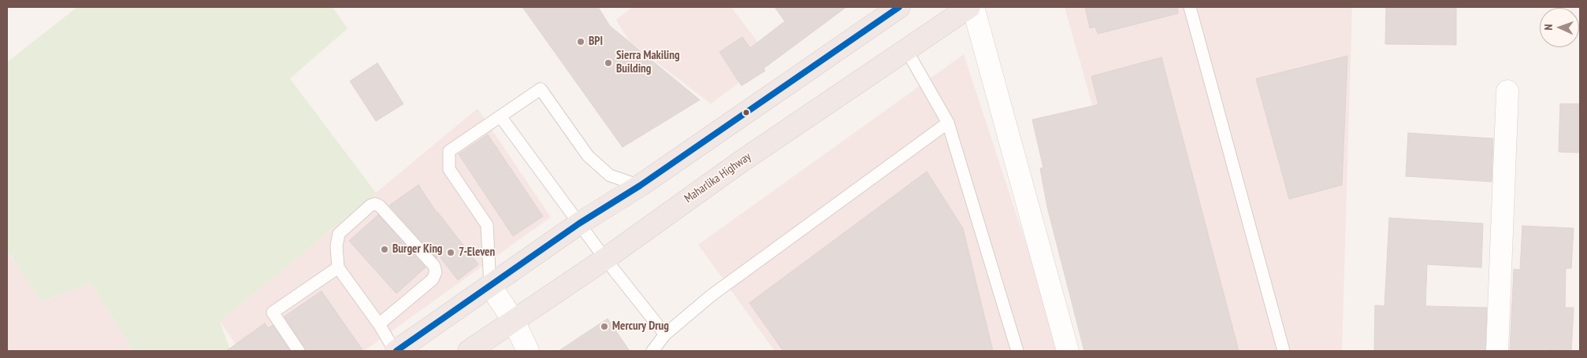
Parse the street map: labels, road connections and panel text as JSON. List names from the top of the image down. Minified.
{"streets":{"highway":["Maharlika Highway"]},"places":["BPI","Sierra Makiling Building","Burger King","7-Eleven","Mercury Drug"],"north":"left"}
